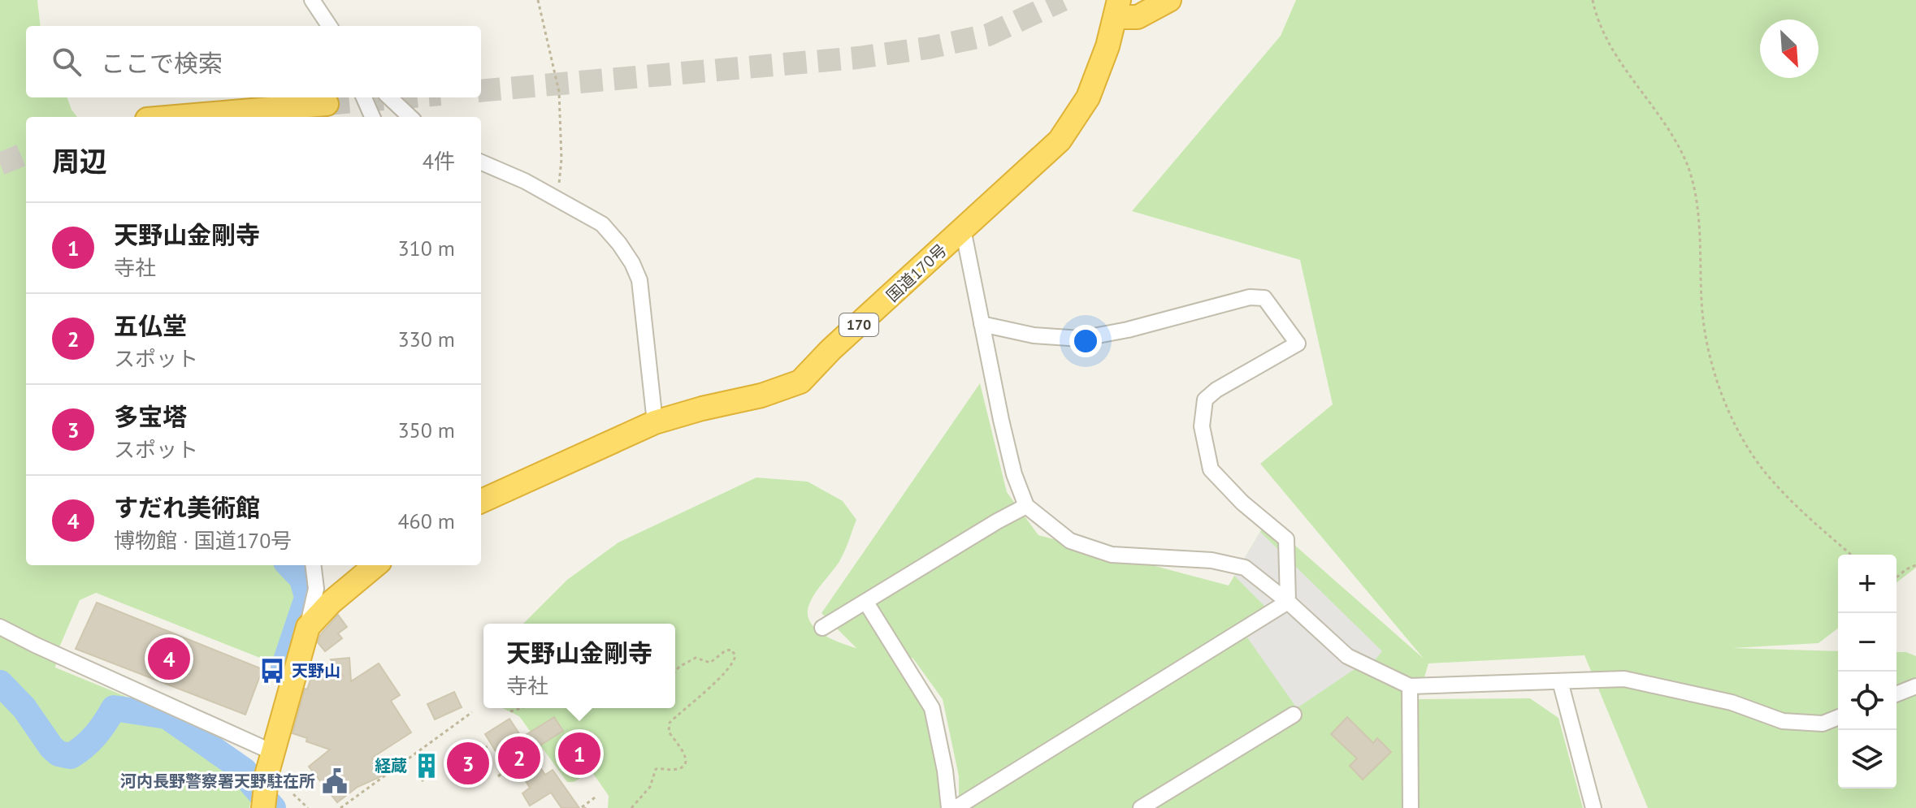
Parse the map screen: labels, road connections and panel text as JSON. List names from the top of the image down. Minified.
{"streets":{"highway":["国道170号","170"]},"places":{"bus stop":["天野山"],"building":["経蔵"],"public building":["河内長野警察署天野駐在所"]},"north":"bottom right","page":{"search":"ここで検索","heading":["周辺","4件"],"list":[{"mark":"1","name":"天野山金剛寺","note":"寺社","value":"310 m"},{"mark":"2","name":"五仏堂","note":"スポット","value":"330 m"},{"mark":"3","name":"多宝塔","note":"スポット","value":"350 m"},{"mark":"4","name":"すだれ美術館","note":"博物館 · 国道170号","value":"460 m"}],"map_buttons":["+","−"],"popup":["天野山金剛寺","寺社"],"pins":["4","1","2","3"]}}
